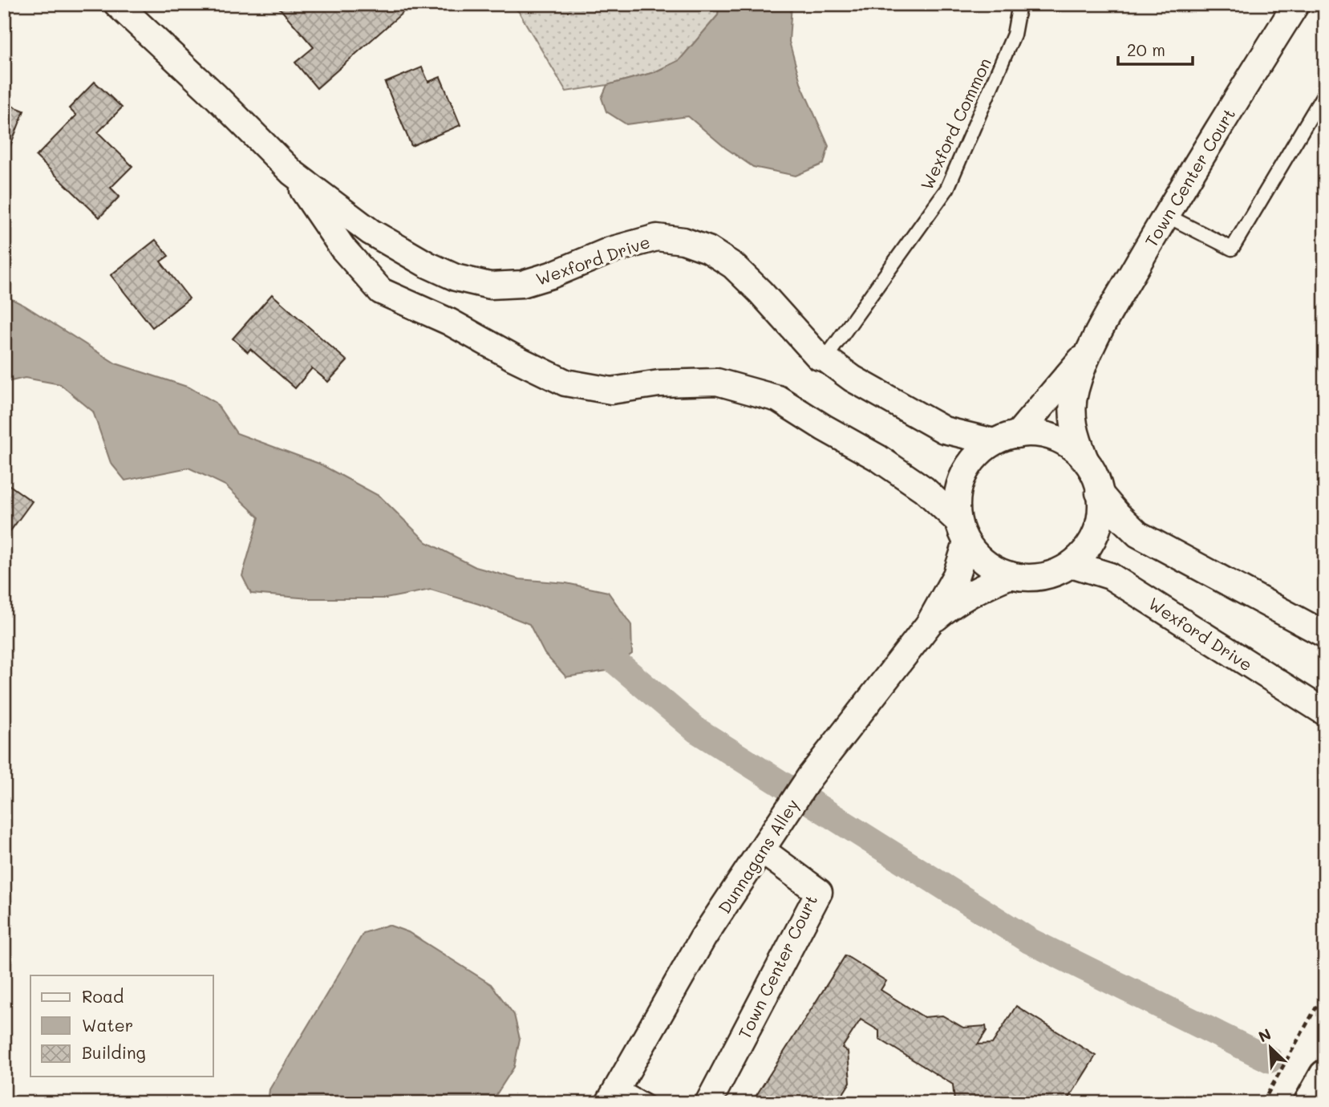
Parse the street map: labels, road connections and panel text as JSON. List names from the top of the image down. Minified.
{"streets":{"street":["Town Center Court","Wexford Drive","Dunnagans Alley"],"lane":["Wexford Common"]},"crossings":[["Wexford Common","Wexford Drive"],["Town Center Court","Dunnagans Alley"]],"legend":["Road","Water","Building"],"scale_bar":"20 m","north":"top left"}
